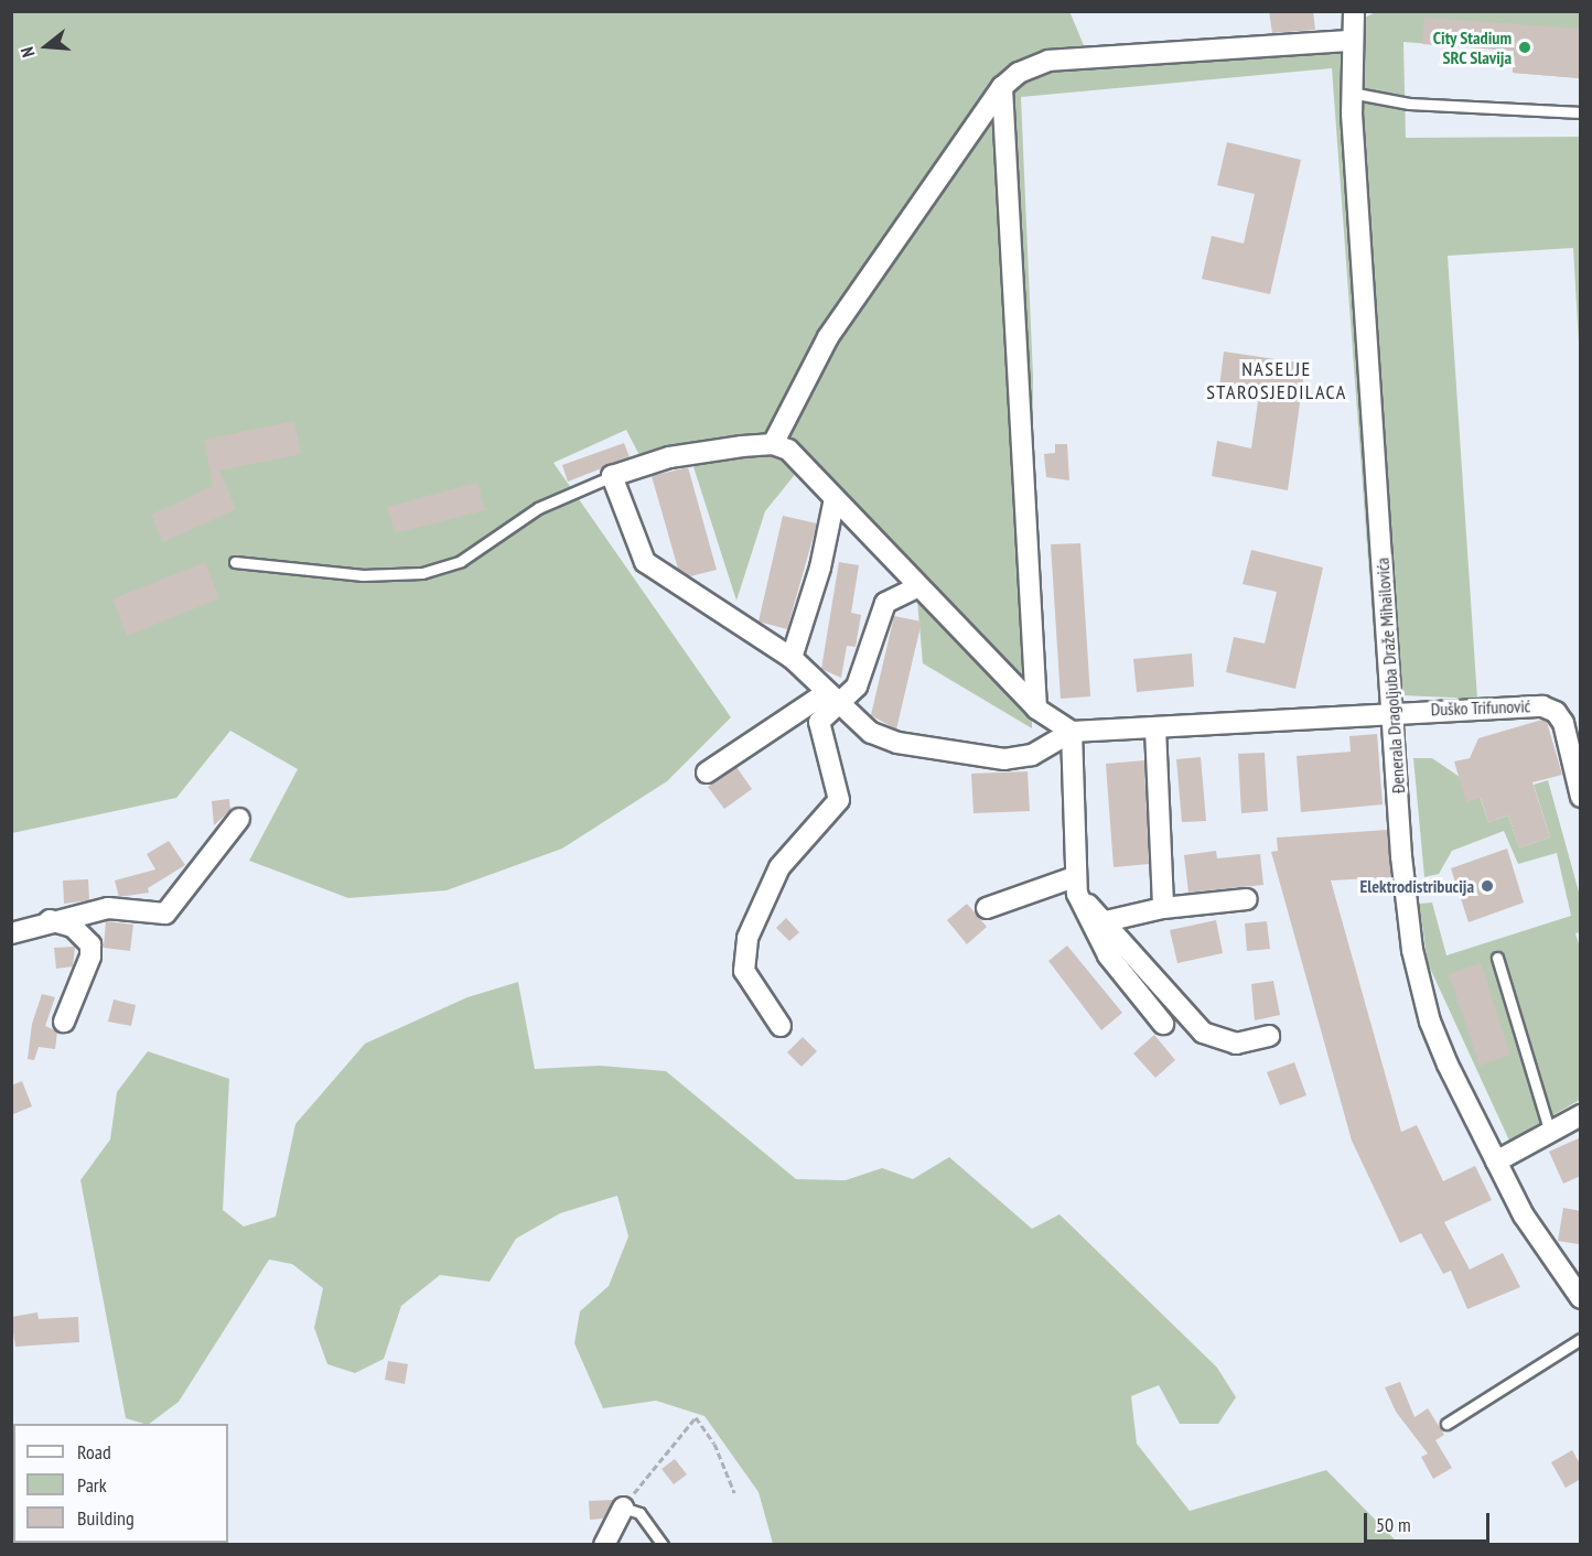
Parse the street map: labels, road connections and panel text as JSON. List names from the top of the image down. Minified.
{"streets":{"street":["Đenerala Dragoljuba Draže Mihailovića","Duško Trifunović"]},"crossings":[["Đenerala Dragoljuba Draže Mihailovića","Duško Trifunović"]],"districts":["NASELJE STAROSJEDILACA"],"places":["City Stadium SRC Slavija","Elektrodistribucija"],"legend":["Road","Park","Building"],"scale_bar":"50 m","north":"left"}
